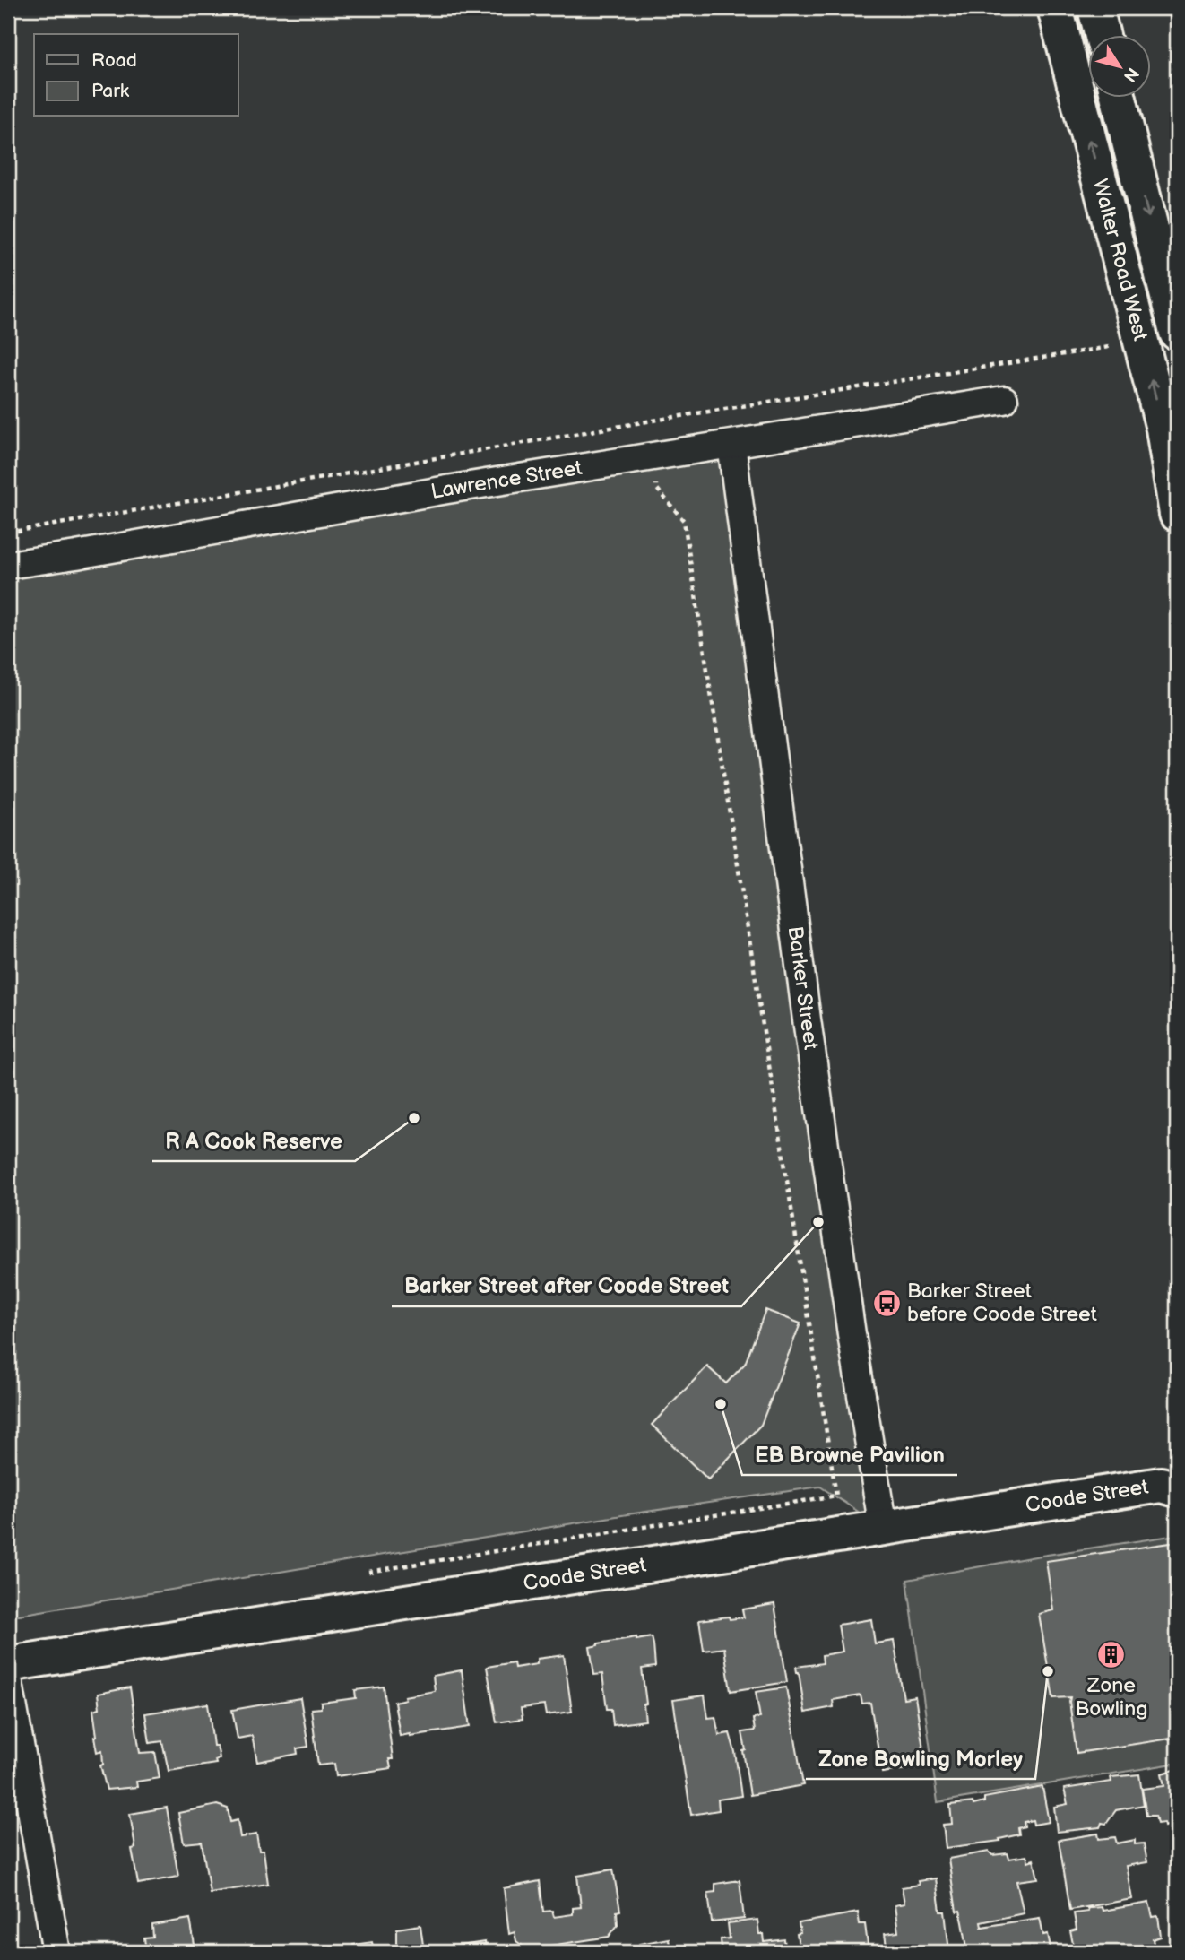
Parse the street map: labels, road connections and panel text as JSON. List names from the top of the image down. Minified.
{"streets":{"main road":["Walter Road West","Coode Street"],"street":["Lawrence Street","Barker Street"]},"crossings":[["Lawrence Street","Barker Street"],["Barker Street","Coode Street"]],"places":{"other":["R A Cook Reserve","Barker Street after Coode Street","EB Browne Pavilion","Zone Bowling Morley"],"bus stop":["Barker Street before Coode Street"],"building":["Zone Bowling"]},"legend":["Road","Park"],"north":"bottom right"}
